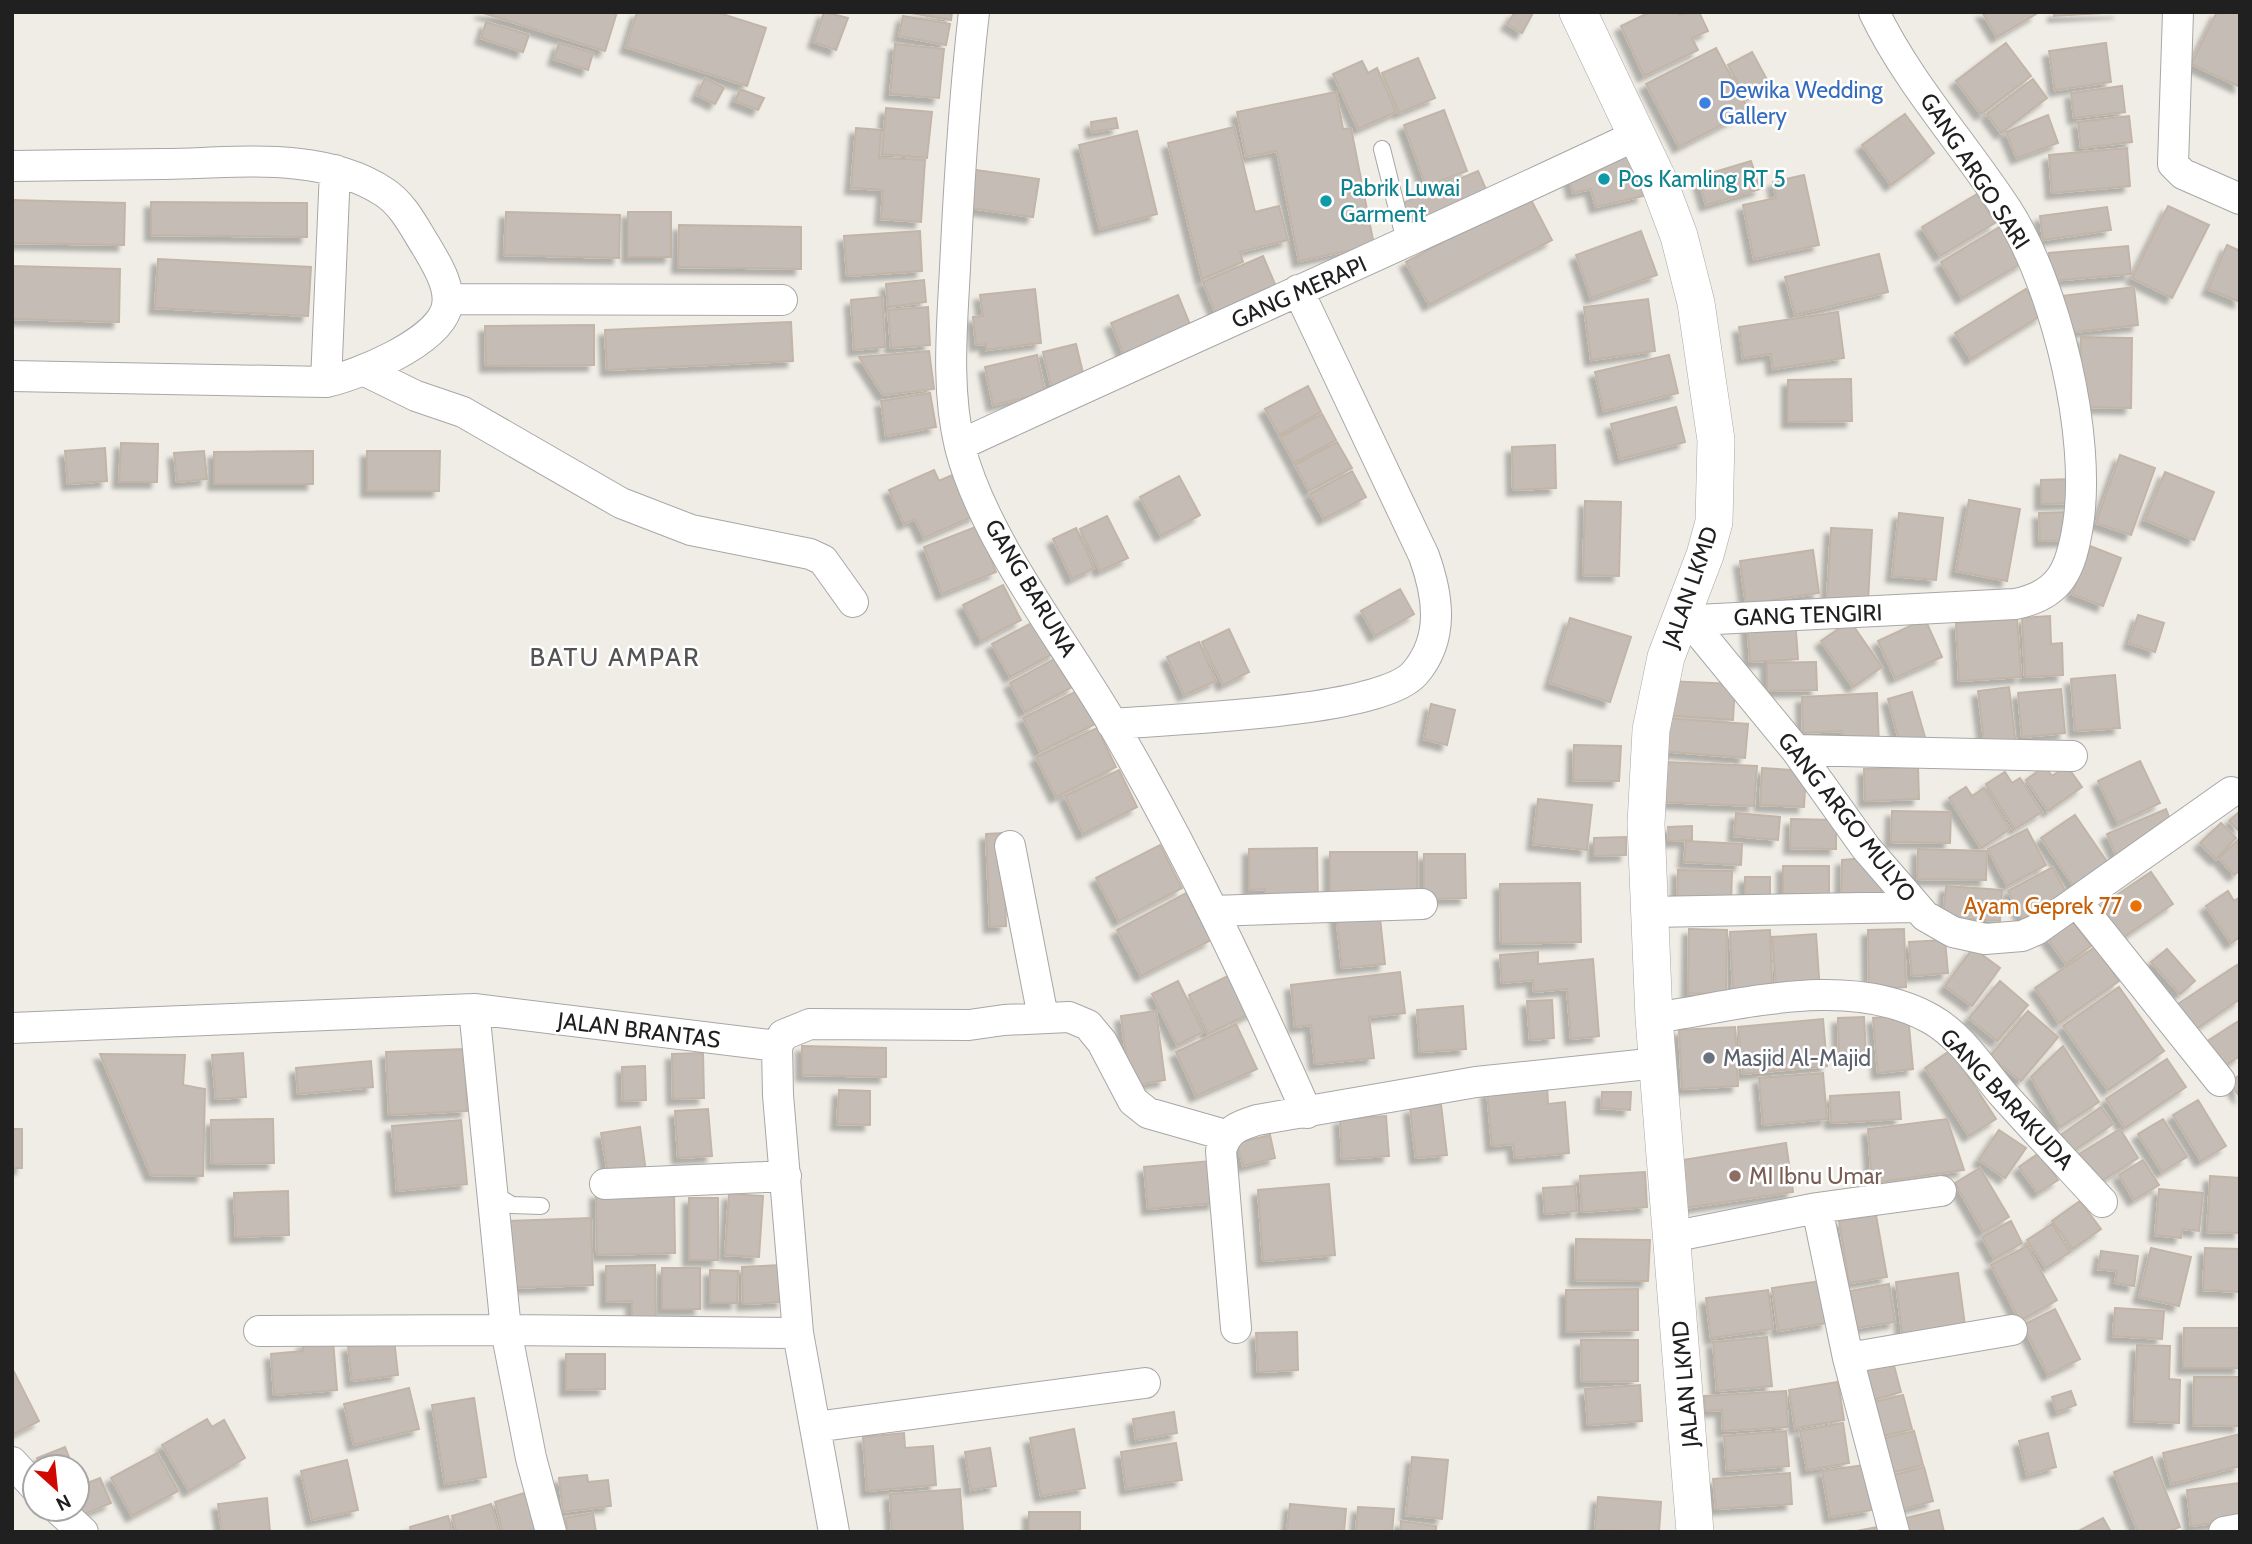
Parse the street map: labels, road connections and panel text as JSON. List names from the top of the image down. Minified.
{"streets":{"street":["GANG ARGO SARI","GANG MERAPI","JALAN LKMD","GANG BARUNA","GANG TENGIRI","GANG ARGO MULYO","JALAN BRANTAS","GANG BARAKUDA"]},"crossings":[["GANG ARGO SARI","GANG TENGIRI"],["GANG MERAPI","JALAN LKMD"],["GANG MERAPI","GANG BARUNA"],["JALAN LKMD","GANG TENGIRI"],["JALAN LKMD","GANG ARGO MULYO"],["JALAN LKMD","GANG BARAKUDA"],["GANG TENGIRI","GANG ARGO MULYO"]],"districts":["BATU AMPAR"],"places":["Dewika Wedding Gallery","Pos Kamling RT 5","Pabrik Luwai Garment","Ayam Geprek 77","Masjid Al-Majid","MI Ibnu Umar"],"north":"bottom right"}
